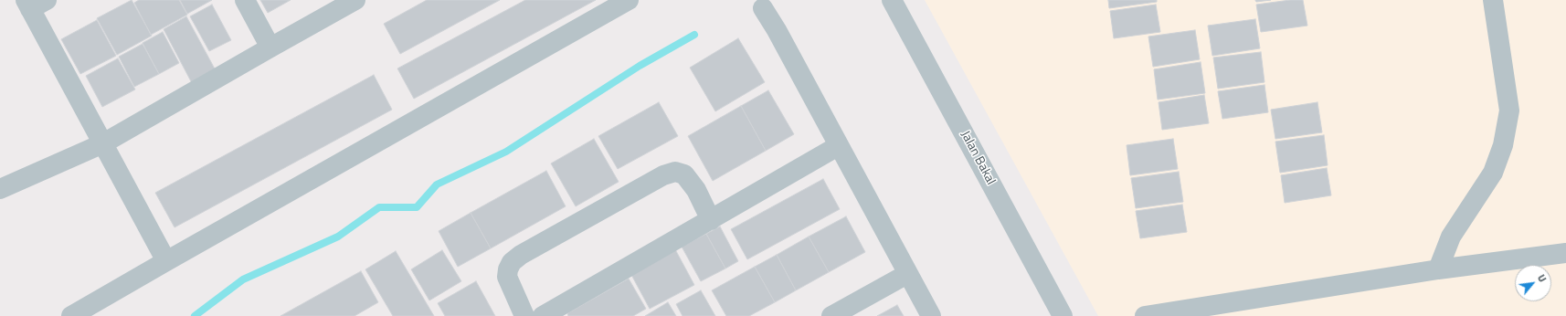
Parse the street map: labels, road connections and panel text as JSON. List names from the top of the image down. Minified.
{"streets":{"street":["Jalan Bakal"]},"north":"top right"}
